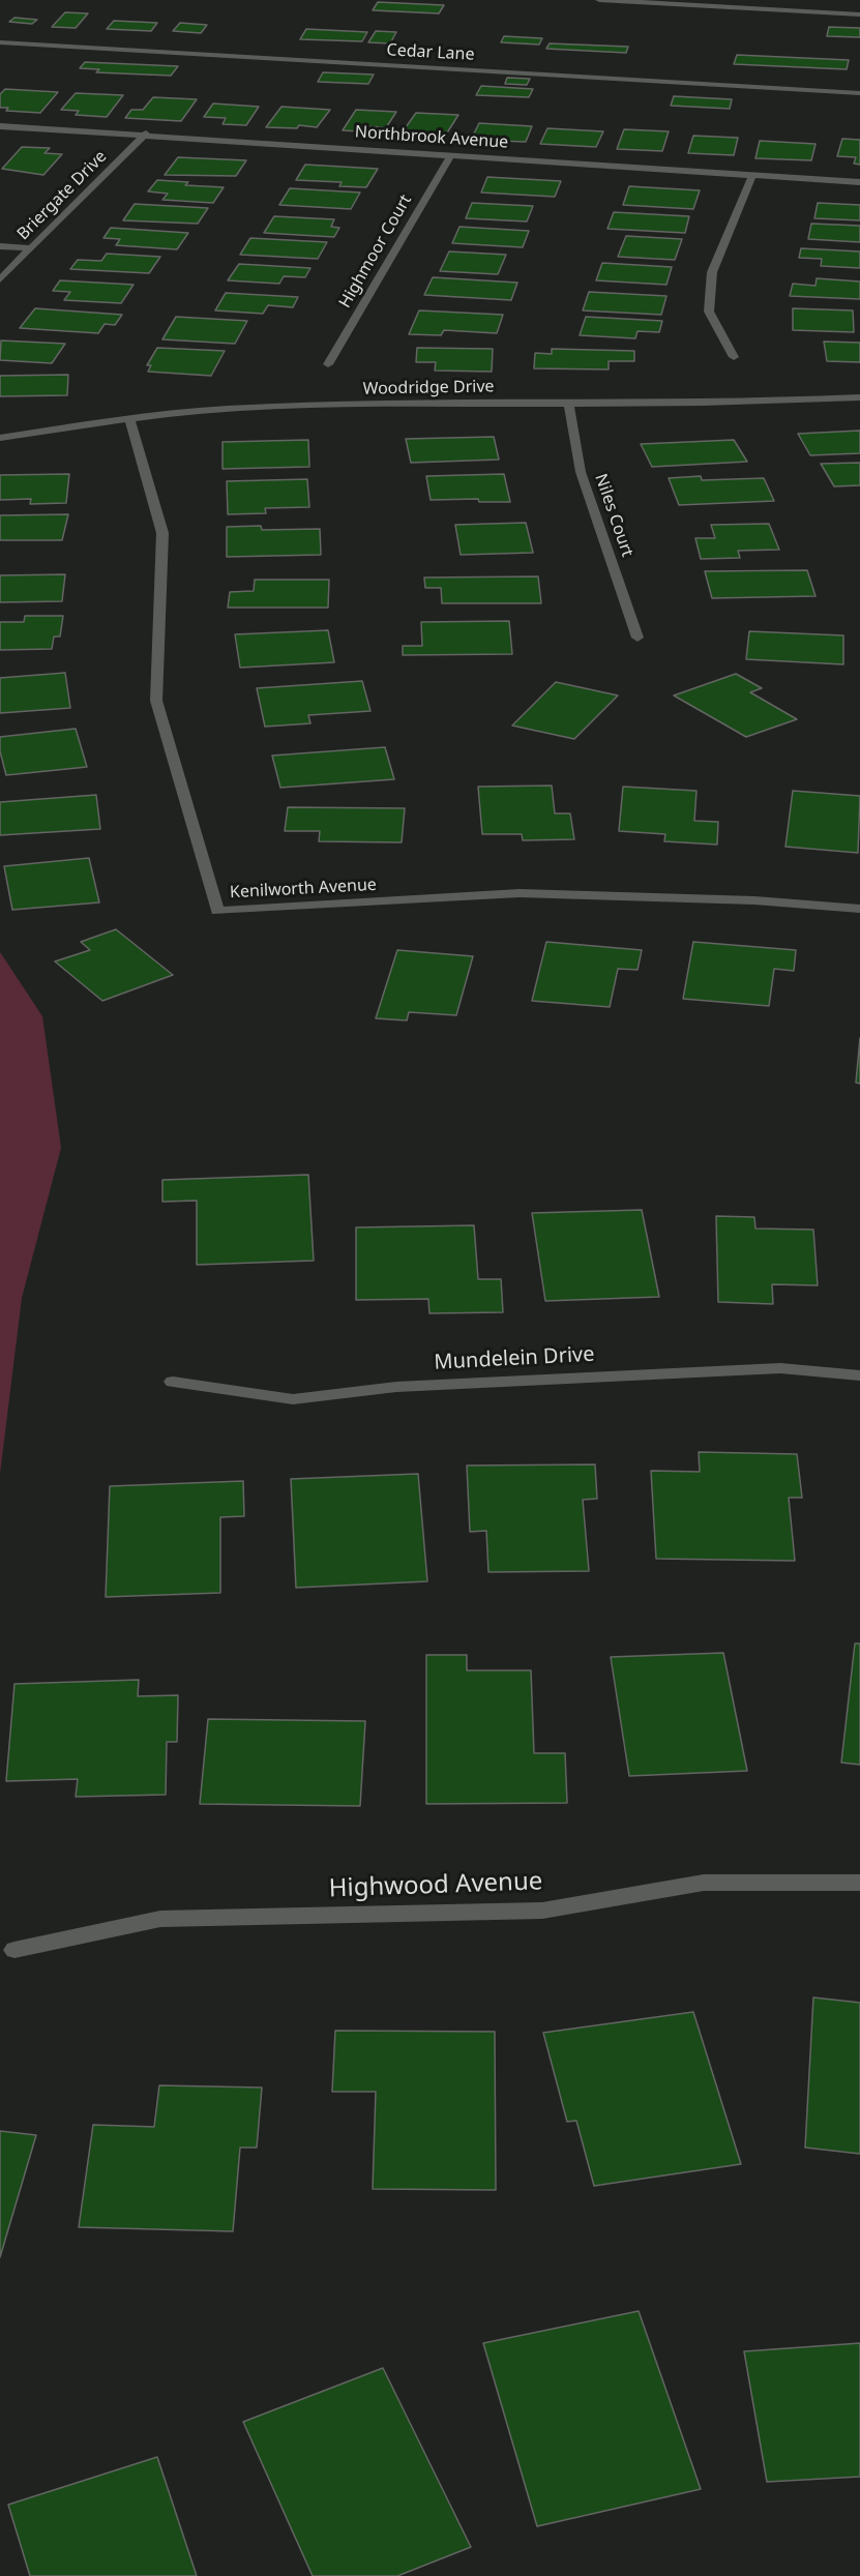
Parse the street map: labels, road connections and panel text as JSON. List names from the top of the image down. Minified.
{"streets":{"street":["Cedar Lane","Northbrook Avenue","Briergate Drive","Highmoor Court","Woodridge Drive","Niles Court","Kenilworth Avenue","Mundelein Drive","Highwood Avenue"]},"crossings":[["Northbrook Avenue","Briergate Drive"],["Northbrook Avenue","Highmoor Court"],["Woodridge Drive","Niles Court"],["Woodridge Drive","Kenilworth Avenue"]]}
